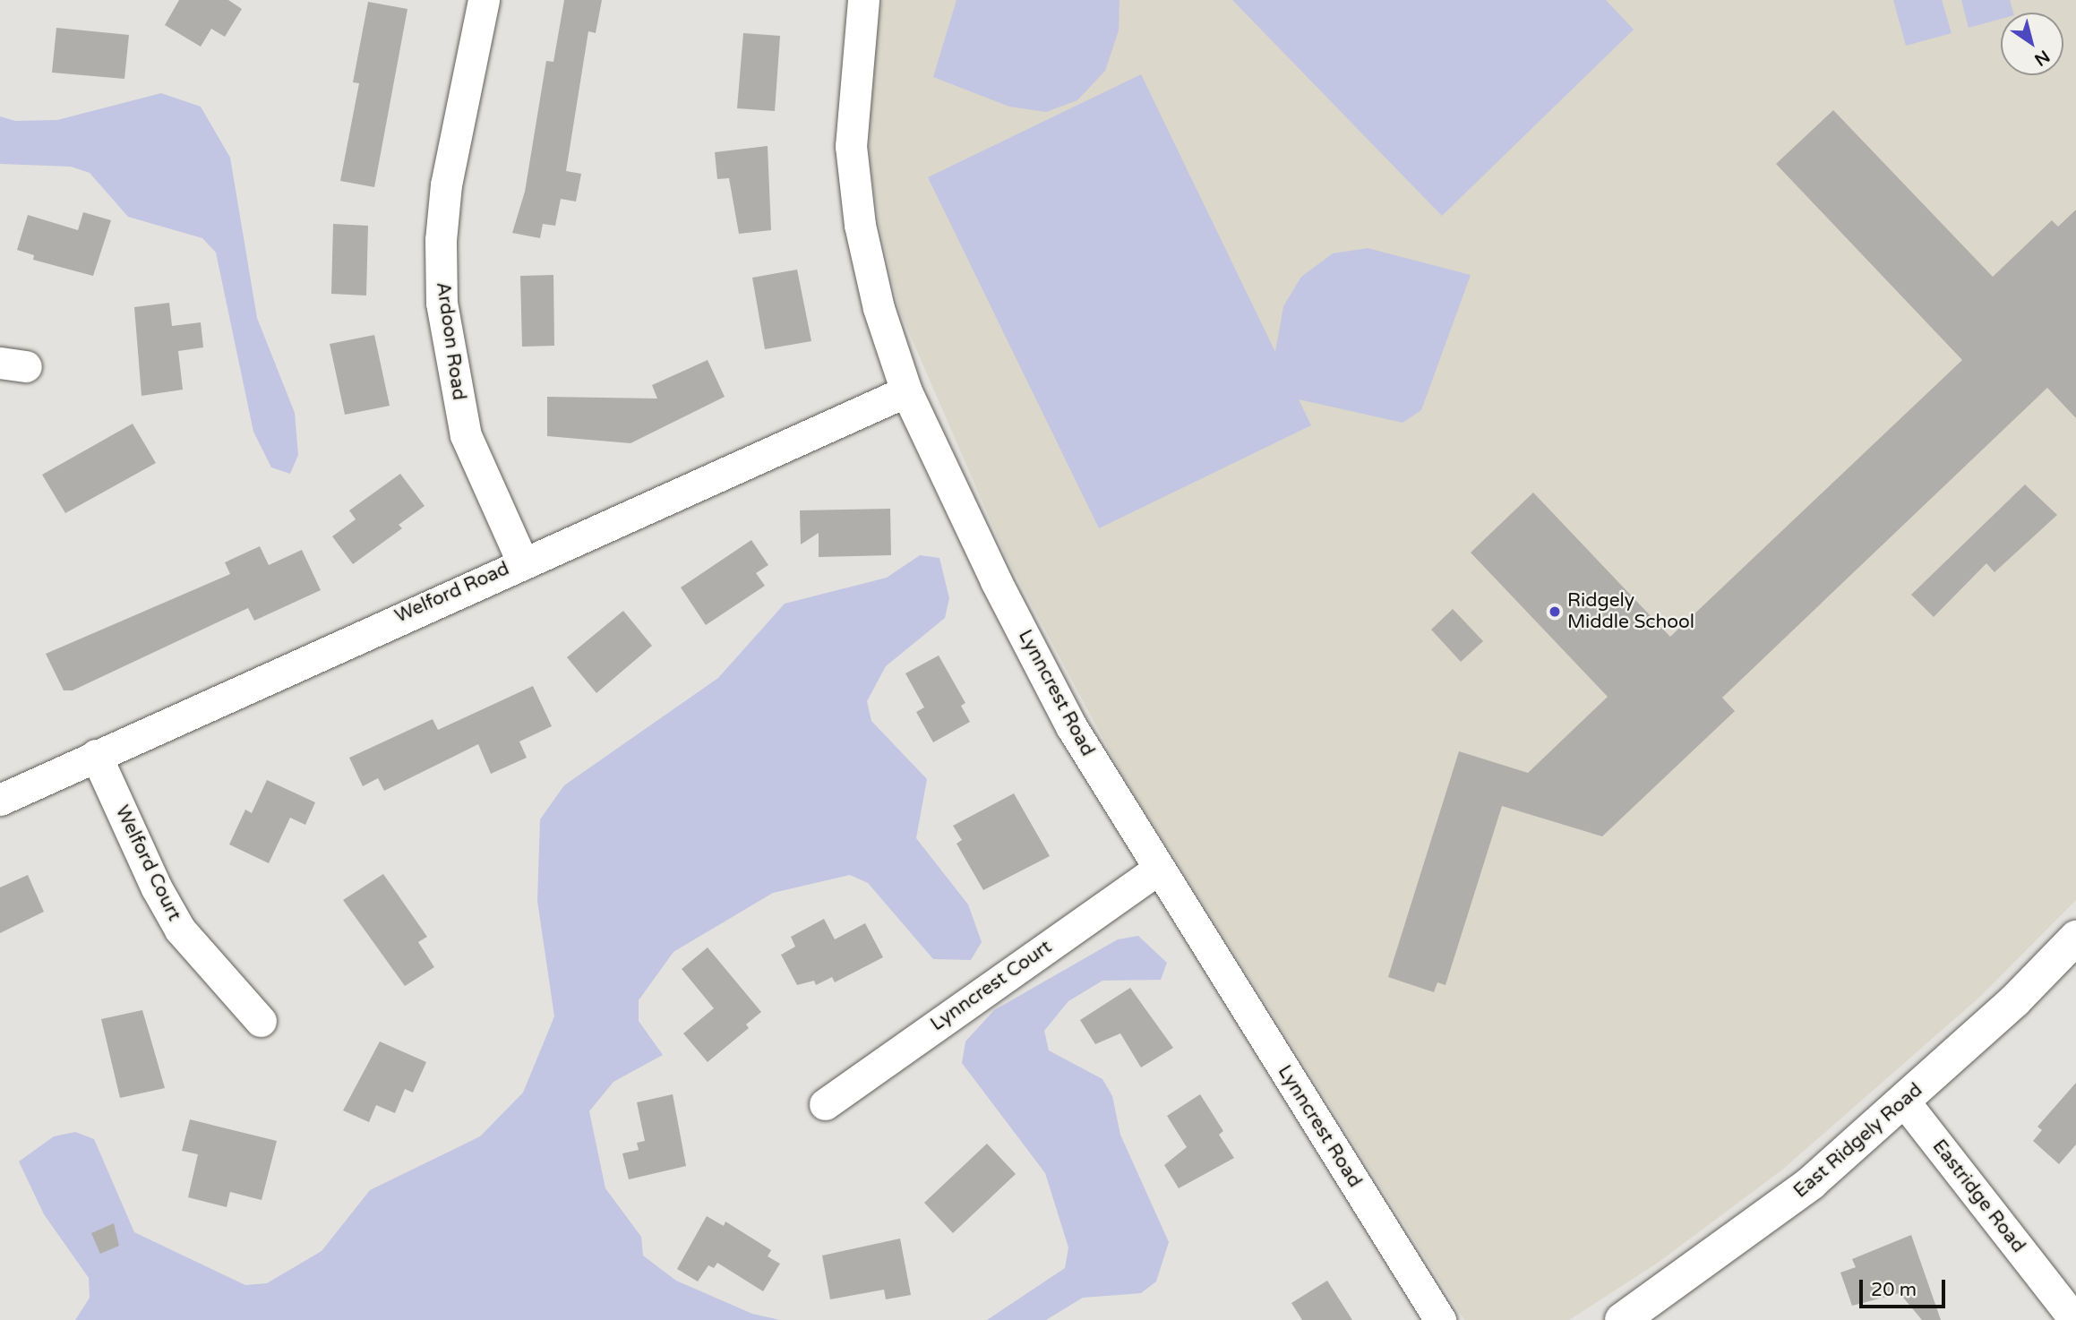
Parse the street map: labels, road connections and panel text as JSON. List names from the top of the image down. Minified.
{"streets":{"street":["Ardoon Road","Welford Road","Lynncrest Road","Welford Court","Lynncrest Court","East Ridgely Road","Eastridge Road"]},"crossings":[["Ardoon Road","Welford Road"],["Welford Road","Lynncrest Road"],["Welford Road","Welford Court"],["Lynncrest Road","Lynncrest Court"],["East Ridgely Road","Eastridge Road"]],"places":["Ridgely Middle School"],"scale_bar":"20 m","north":"bottom right"}
